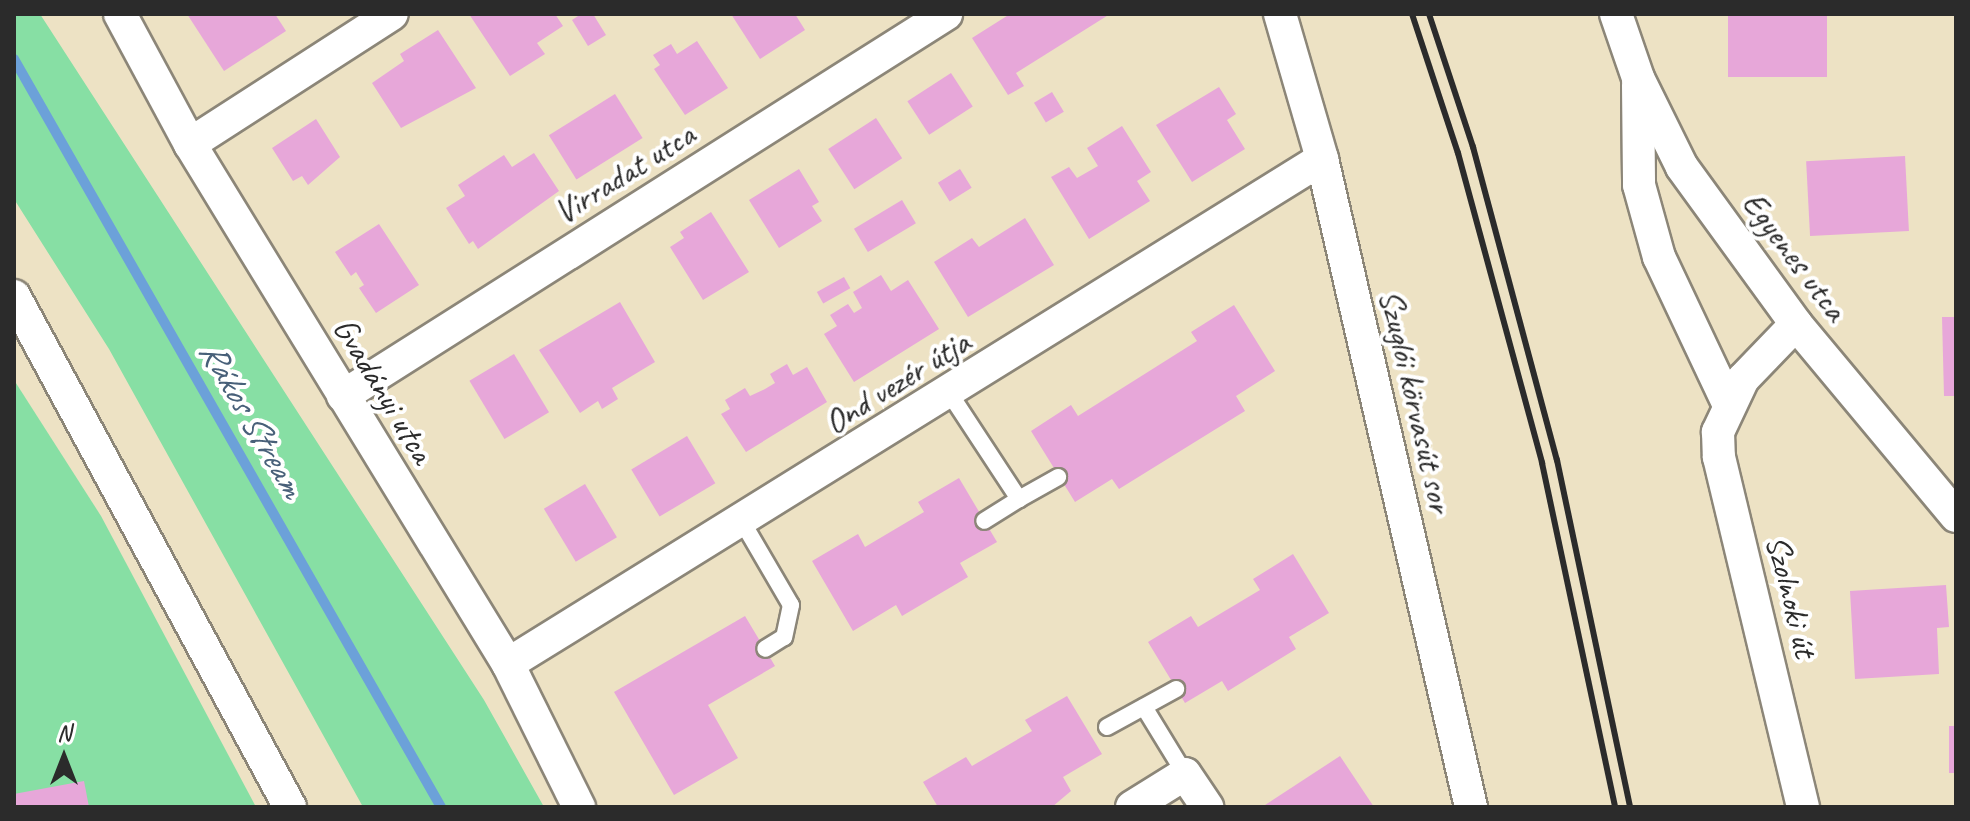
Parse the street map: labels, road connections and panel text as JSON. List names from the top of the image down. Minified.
{"streets":{"street":["Virradat utca","Egyenes utca","Ond vezér útja","Gvadányi utca","Szuglói körvasút sor","Szolnoki út"]},"crossings":[["Virradat utca","Gvadányi utca"],["Egyenes utca","Szolnoki út"],["Ond vezér útja","Gvadányi utca"],["Ond vezér útja","Szuglói körvasút sor"]],"water":["Rákos Stream"],"north":"top"}
